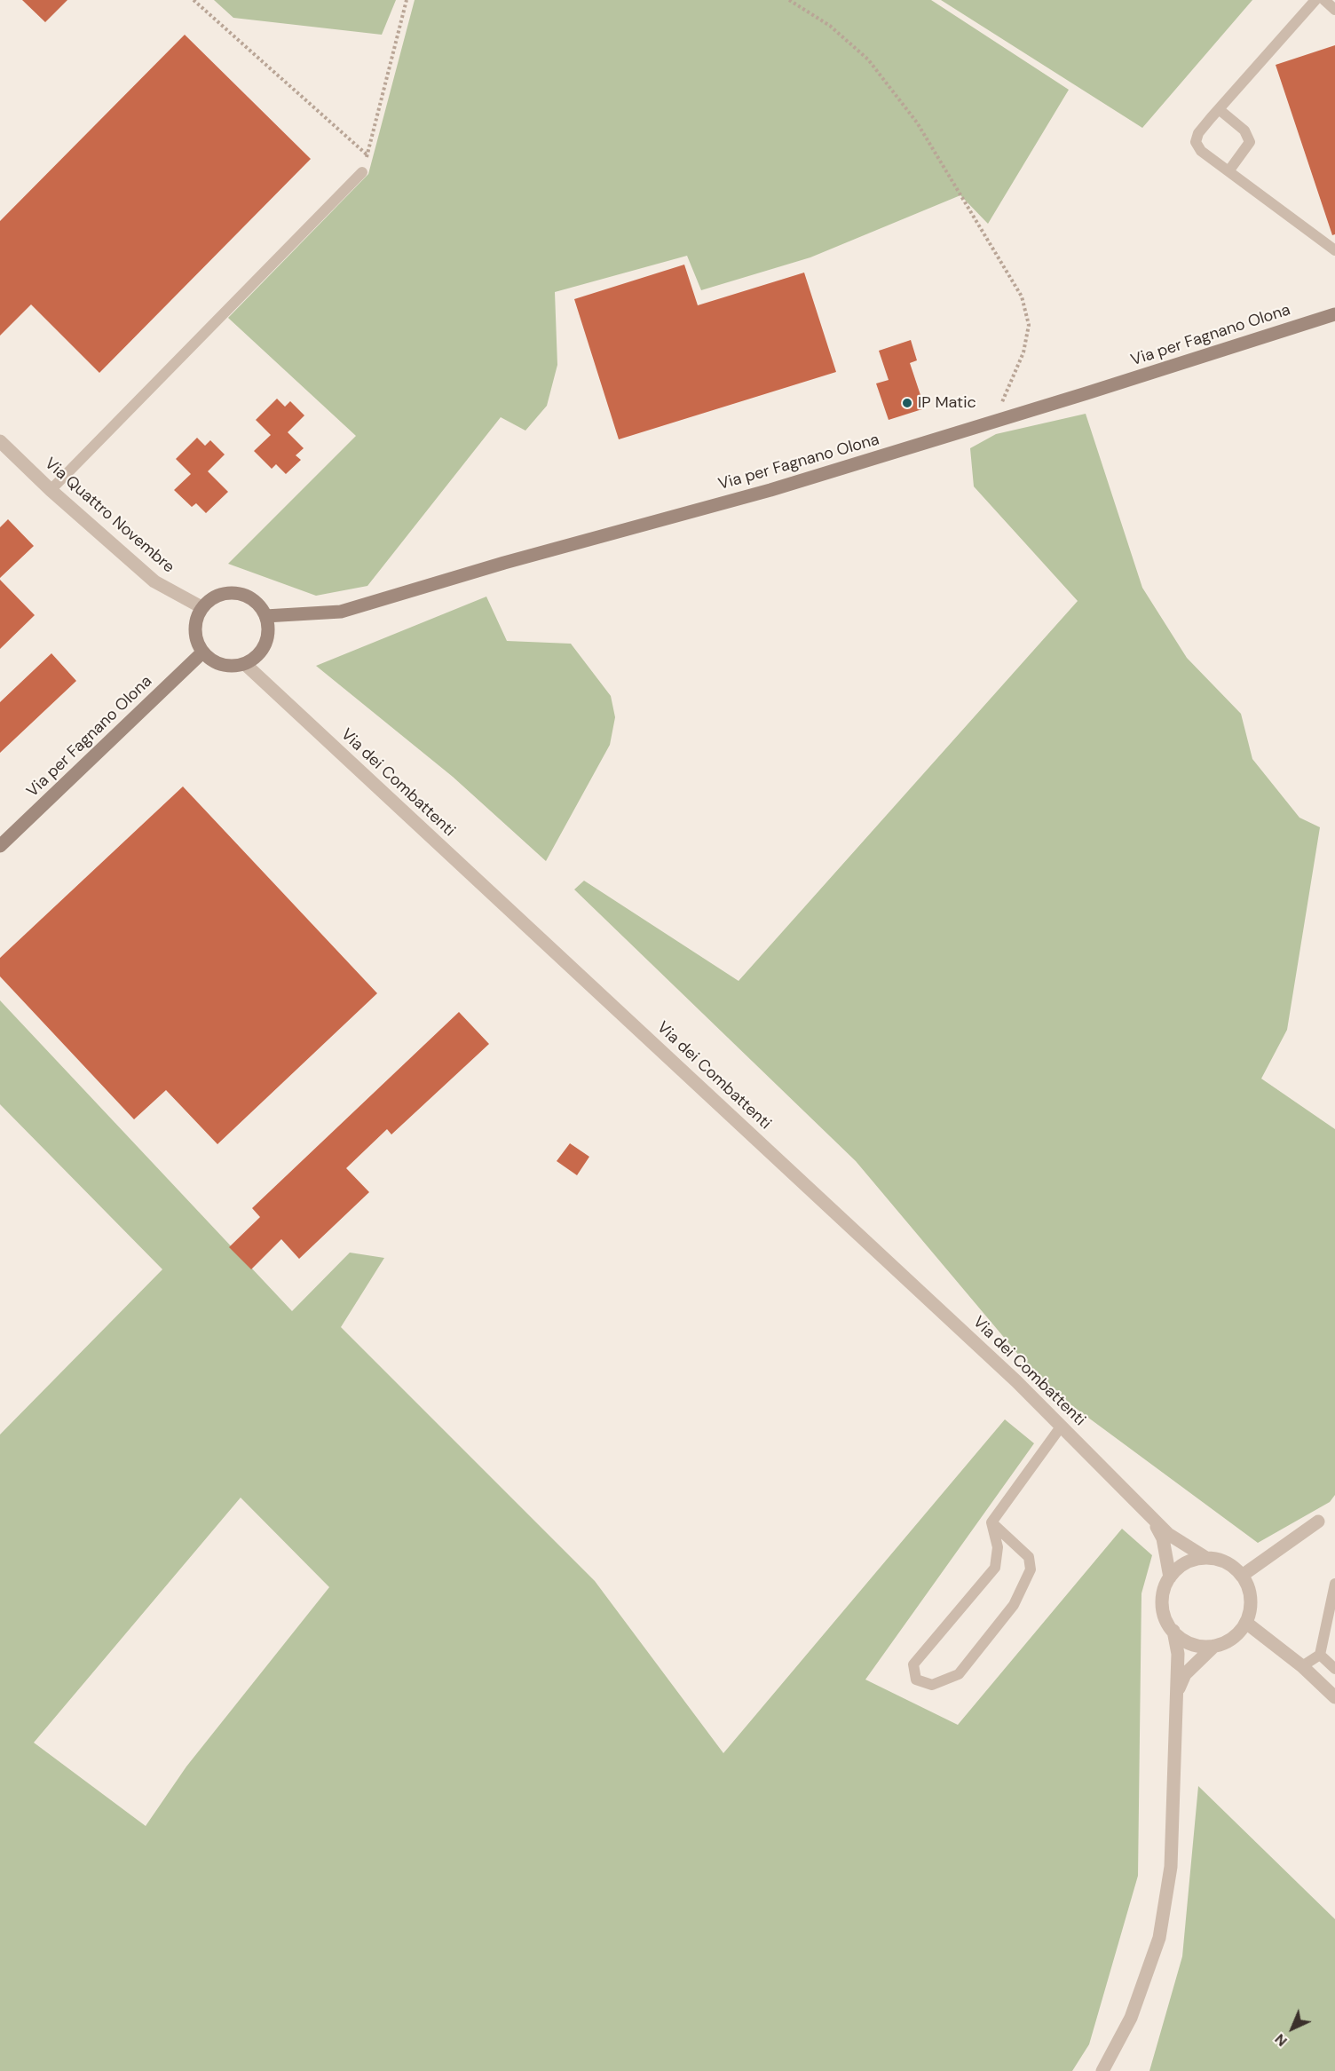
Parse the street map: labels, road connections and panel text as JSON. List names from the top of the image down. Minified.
{"streets":{"main road":["Via per Fagnano Olona"],"street":["Via Quattro Novembre","Via dei Combattenti"]},"crossings":[["Via per Fagnano Olona","Via Quattro Novembre"],["Via per Fagnano Olona","Via dei Combattenti"],["Via Quattro Novembre","Via dei Combattenti"]],"places":["IP Matic"],"north":"bottom left"}
